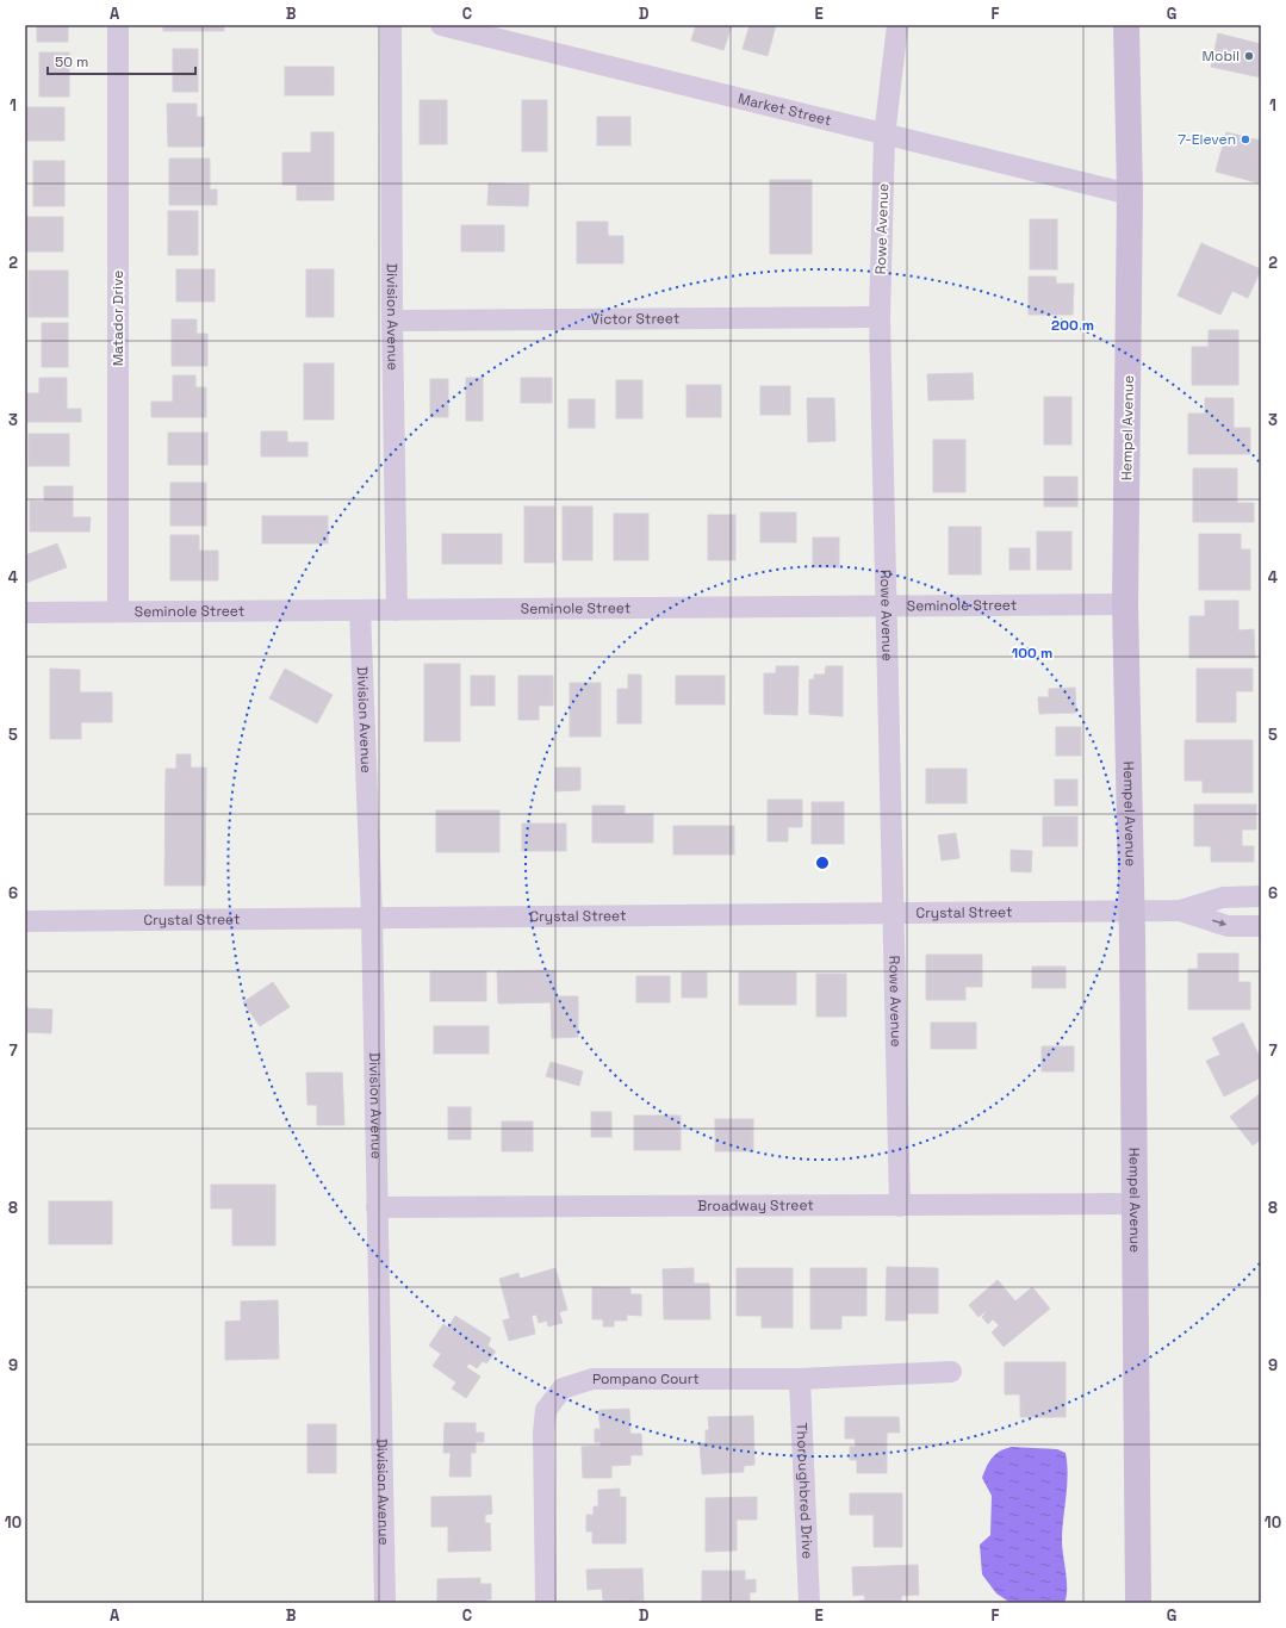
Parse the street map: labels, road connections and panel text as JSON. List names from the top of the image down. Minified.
{"streets":{"street":["Market Street","Rowe Avenue","Division Avenue","Matador Drive","Victor Street","Hempel Avenue","Seminole Street","Crystal Street","Broadway Street","Pompano Court","Thoroughbred Drive"]},"crossings":[["Market Street","Rowe Avenue"],["Market Street","Hempel Avenue"],["Rowe Avenue","Victor Street"],["Rowe Avenue","Seminole Street"],["Rowe Avenue","Crystal Street"],["Rowe Avenue","Broadway Street"],["Division Avenue","Victor Street"],["Division Avenue","Seminole Street"],["Division Avenue","Crystal Street"],["Division Avenue","Broadway Street"],["Matador Drive","Seminole Street"],["Hempel Avenue","Seminole Street"],["Hempel Avenue","Crystal Street"],["Hempel Avenue","Broadway Street"],["Pompano Court","Thoroughbred Drive"]],"places":["Mobil","7-Eleven"],"scale_bar":"50 m","grid":{"columns":["A","B","C","D","E","F","G"],"rows":["1","2","3","4","5","6","7","8","9","10"]},"rings":["200 m","100 m"]}
